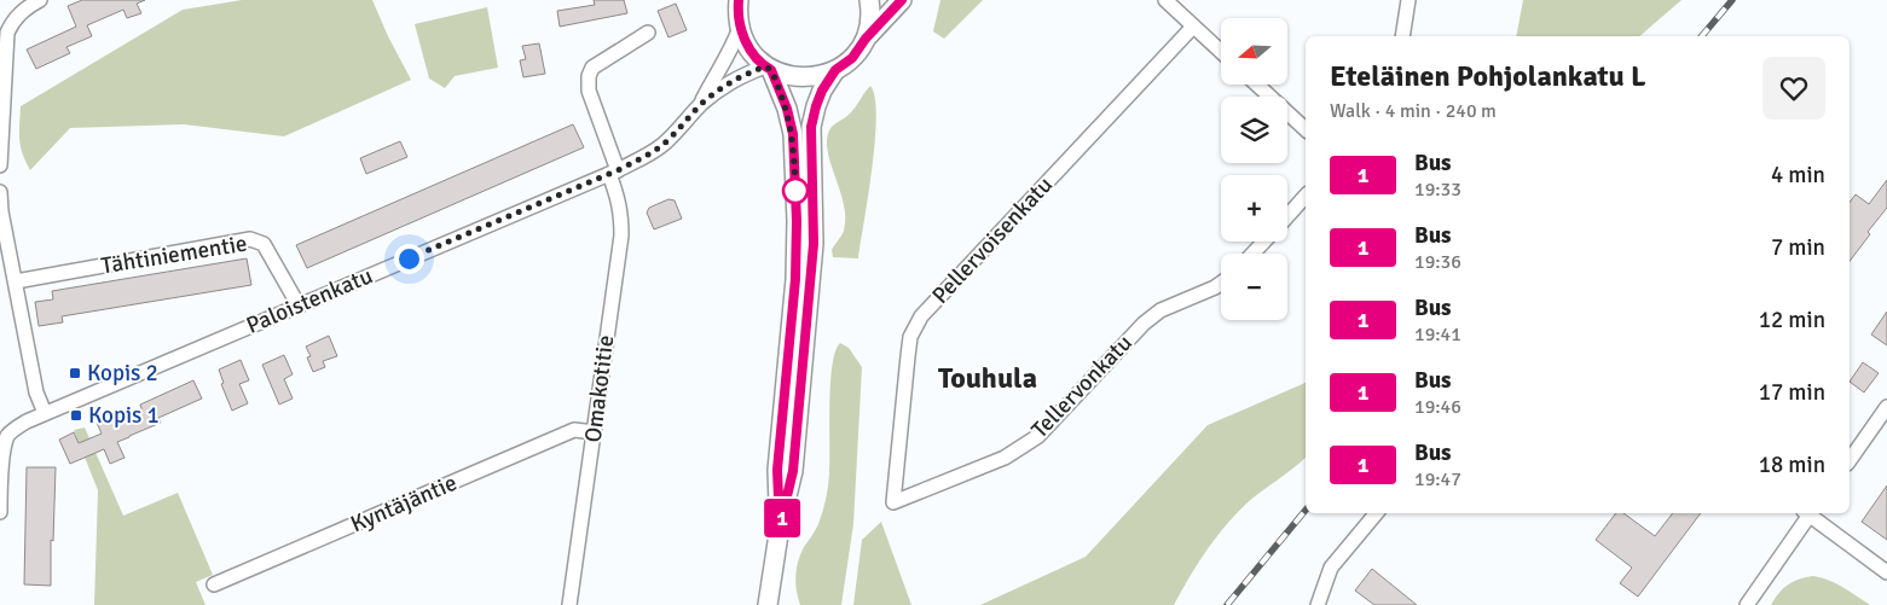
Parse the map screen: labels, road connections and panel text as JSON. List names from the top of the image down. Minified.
{"streets":{"street":["Pellervoisenkatu","Tähtiniementie","Paloistenkatu","Tellervonkatu","Omakotitie","Kyntäjäntie"]},"crossings":[["Pellervoisenkatu","Tellervonkatu"],["Tähtiniementie","Paloistenkatu"],["Paloistenkatu","Omakotitie"],["Omakotitie","Kyntäjäntie"]],"districts":["Touhula"],"places":{"transit":["Kopis 2","Kopis 1"]},"lines":["bus line 1"],"north":"left","page":{"on_map":"1","map_buttons":["+","−"],"heading":["Eteläinen Pohjolankatu L","Walk · 4 min · 240 m"],"list":[{"mark":"1","name":"Bus","note":"19:33","value":"4 min"},{"mark":"1","name":"Bus","note":"19:36","value":"7 min"},{"mark":"1","name":"Bus","note":"19:41","value":"12 min"},{"mark":"1","name":"Bus","note":"19:46","value":"17 min"},{"mark":"1","name":"Bus","note":"19:47","value":"18 min"}]}}
